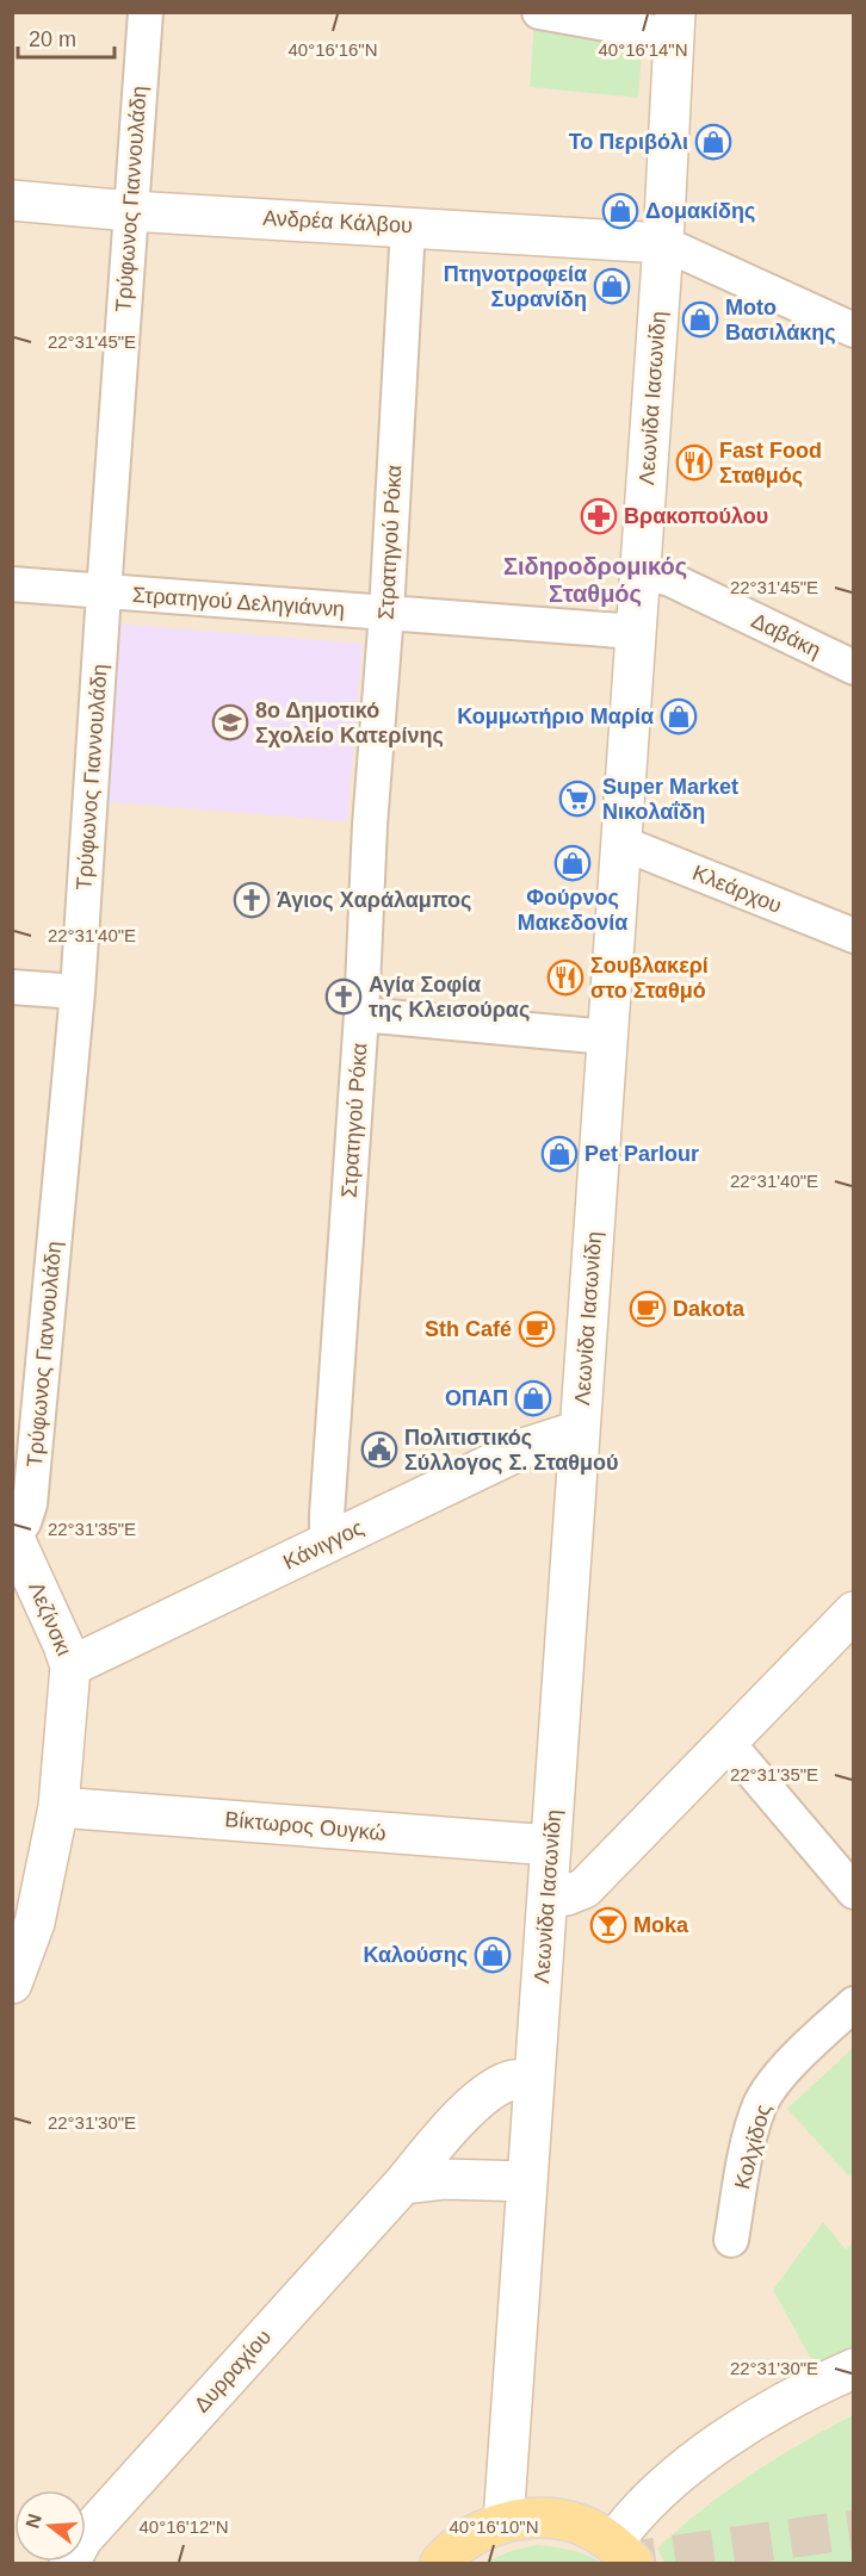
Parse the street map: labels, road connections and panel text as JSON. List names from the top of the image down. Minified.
{"streets":{"street":["Τρύφωνος Γιαννουλάδη","Ανδρέα Κάλβου","Λεωνίδα Ιασωνίδη","Στρατηγού Ρόκα","Στρατηγού Δεληγιάννη","Δαβάκη","Κλεάρχου","Κάνιγγος","Λεζίνσκι","Βίκτωρος Ουγκώ","Κολχίδος","Δυρραχίου"]},"crossings":[["Τρύφωνος Γιαννουλάδη","Ανδρέα Κάλβου"],["Τρύφωνος Γιαννουλάδη","Στρατηγού Δεληγιάννη"],["Τρύφωνος Γιαννουλάδη","Λεζίνσκι"],["Ανδρέα Κάλβου","Λεωνίδα Ιασωνίδη"],["Ανδρέα Κάλβου","Στρατηγού Ρόκα"],["Λεωνίδα Ιασωνίδη","Στρατηγού Δεληγιάννη"],["Λεωνίδα Ιασωνίδη","Δαβάκη"],["Λεωνίδα Ιασωνίδη","Κλεάρχου"],["Λεωνίδα Ιασωνίδη","Κάνιγγος"],["Λεωνίδα Ιασωνίδη","Βίκτωρος Ουγκώ"],["Λεωνίδα Ιασωνίδη","Δυρραχίου"],["Στρατηγού Ρόκα","Στρατηγού Δεληγιάννη"],["Στρατηγού Ρόκα","Κάνιγγος"],["Κάνιγγος","Λεζίνσκι"]],"districts":["Σιδηροδρομικός Σταθμός"],"places":{"shop":["Το Περιβόλι","Δομακίδης","Πτηνοτροφεία Συρανίδη","Moto Bασιλάκης","Κομμωτήριο Μαρία","Φούρνος Μακεδονία","Pet Parlour","ΟΠΑΠ","Καλούσης"],"restaurant":["Fast Food Σταθμός","Σουβλακερί στο Σταθμό"],"pharmacy":["Βρακοπούλου"],"school or university":["8ο Δημοτικό Σχολείο Κατερίνης"],"supermarket":["Super Market Νικολαΐδη"],"church":["Άγιος Χαράλαμπος","Αγία Σοφία της Κλεισούρας"],"cafe":["Dakota","Sth Café"],"public building":["Πολιτιστικός Σύλλογος Σ. Σταθμού"],"bar":["Moka"]},"scale_bar":"20 m","north":"left","coordinates":["40°16'16\"N","40°16'14\"N","22°31'45\"E","22°31'40\"E","22°31'35\"E","22°31'30\"E","40°16'12\"N","40°16'10\"N"]}
